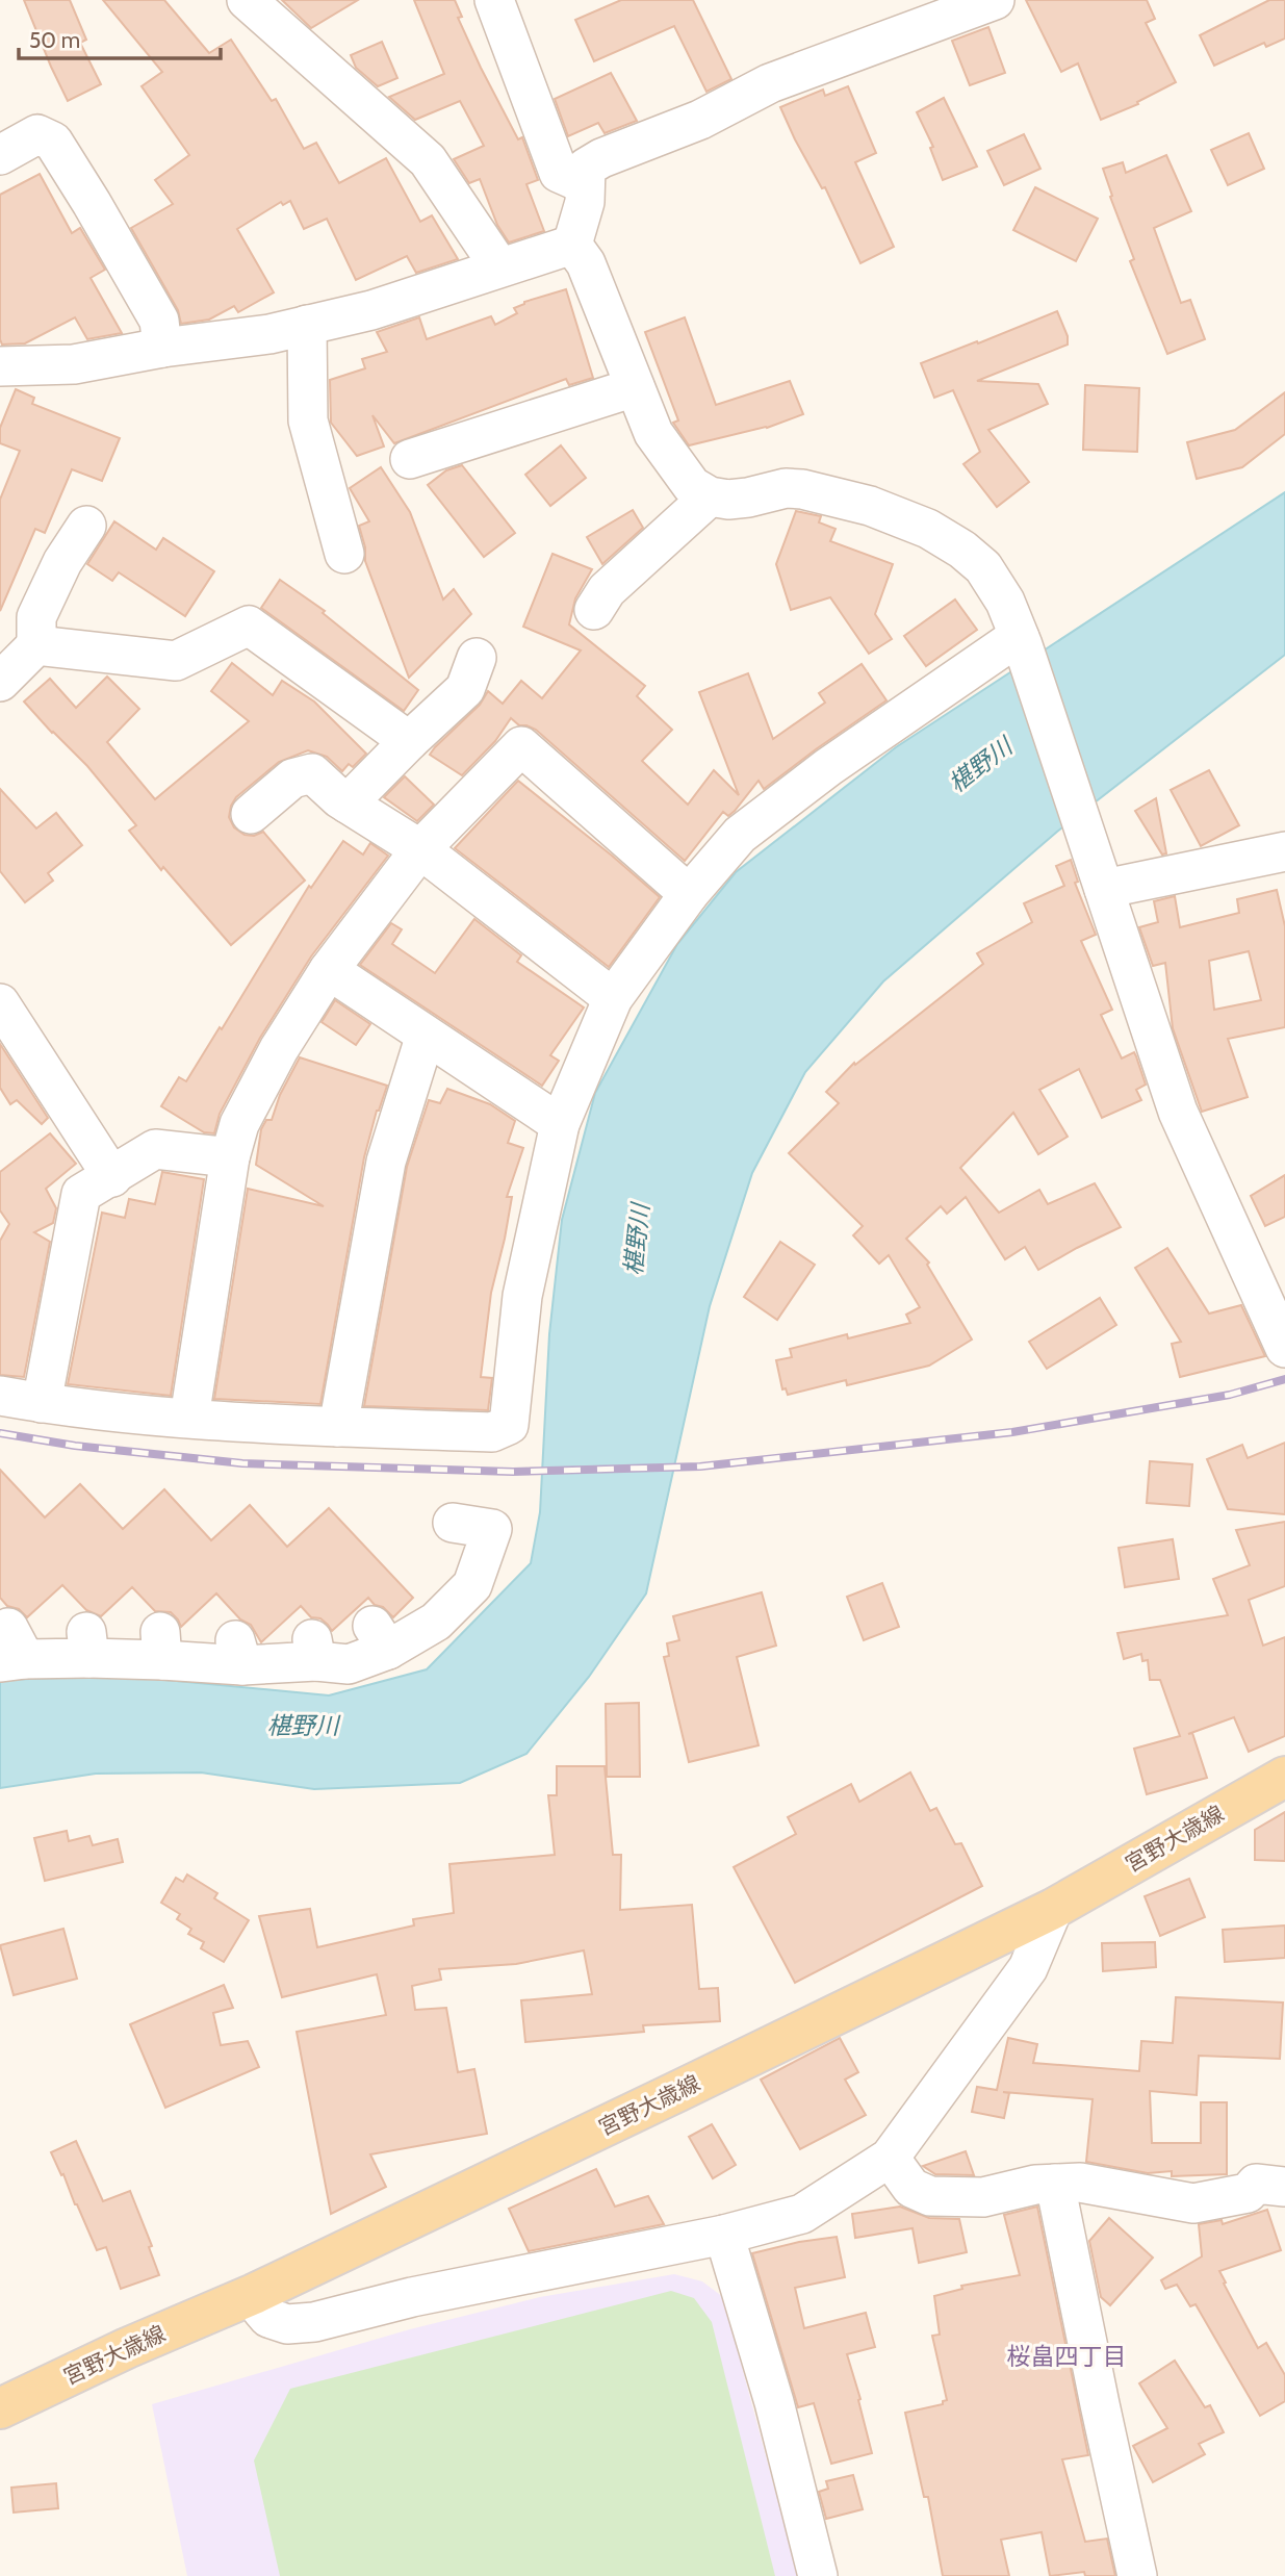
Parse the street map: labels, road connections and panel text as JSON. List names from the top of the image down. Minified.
{"streets":{"main road":["宮野大歳線"]},"districts":["桜畠四丁目"],"water":["椹野川"],"scale_bar":"50 m"}
